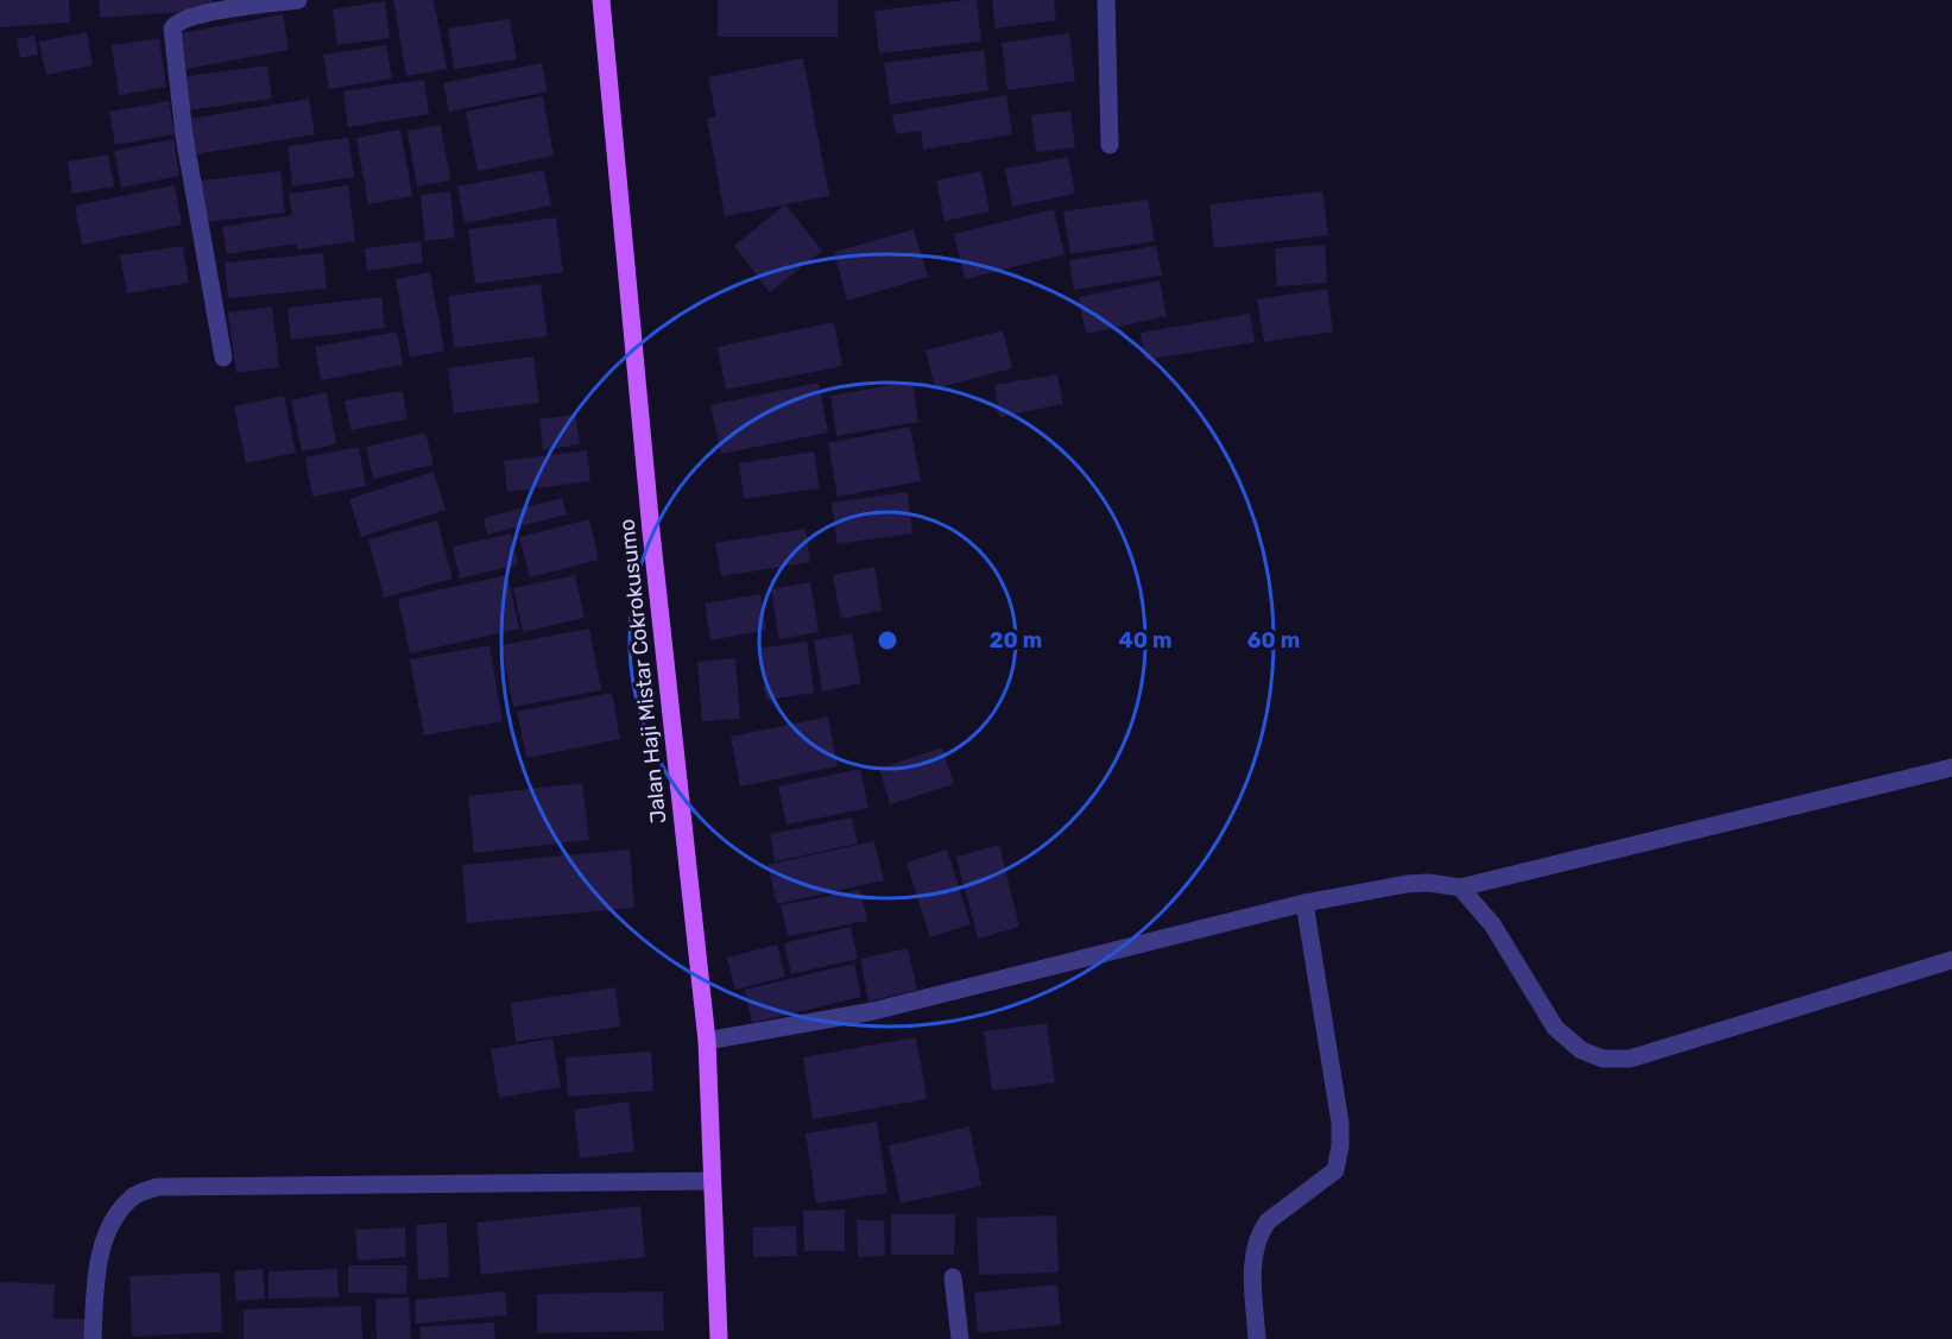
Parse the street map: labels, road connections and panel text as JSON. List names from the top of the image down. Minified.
{"streets":{"main road":["Jalan Haji Mistar Cokrokusumo"]},"rings":["20 m","40 m","60 m"]}
